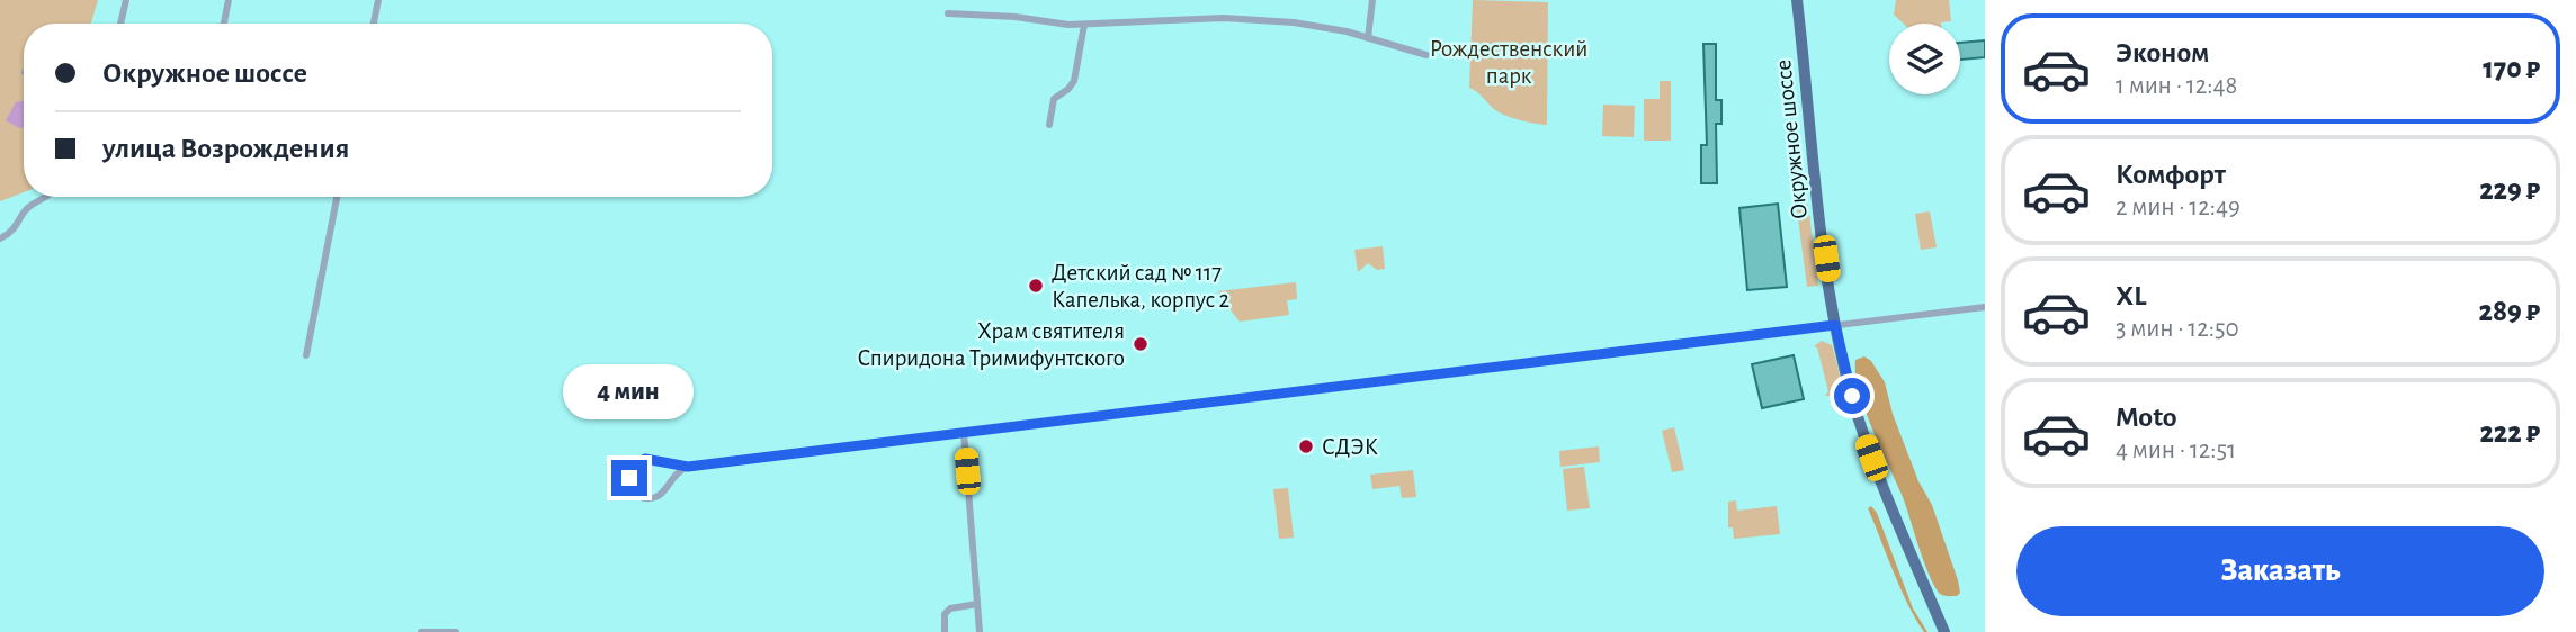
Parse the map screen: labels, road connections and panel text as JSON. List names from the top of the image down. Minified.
{"streets":{"main road":["Окружное шоссе"]},"parks":["Рождественский парк"],"places":["Детский сад № 117 Капелька, корпус 2","Храм святителя Спиридона Тримифунтского","СДЭК"],"page":{"list":[{"name":"Эконом","note":"1 мин · 12:48","value":"170 ₽"},{"name":"Комфорт","note":"2 мин · 12:49","value":"229 ₽"},{"name":"XL","note":"3 мин · 12:50","value":"289 ₽"},{"name":"Moto","note":"4 мин · 12:51","value":"222 ₽"}],"banner":["Окружное шоссе","улица Возрождения"],"bubble":"4 мин","buttons":"Заказать"}}
